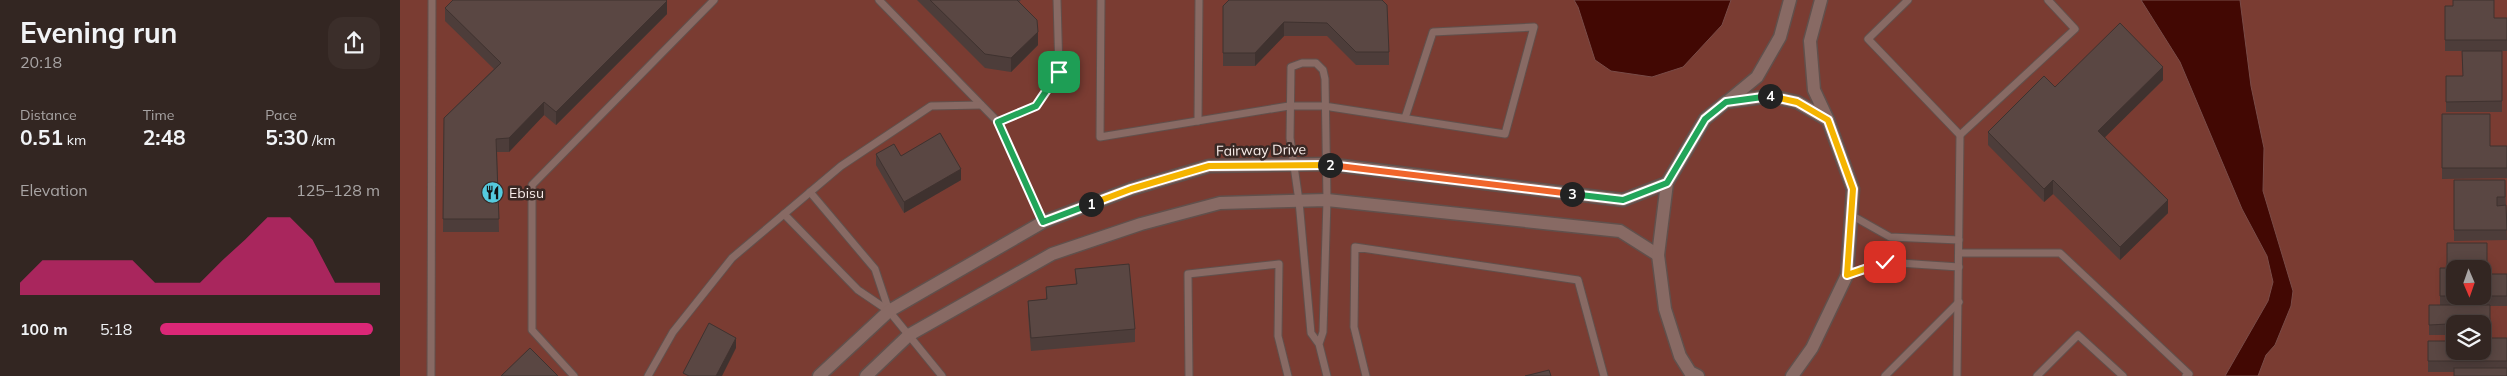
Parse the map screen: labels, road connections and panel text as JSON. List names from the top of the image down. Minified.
{"streets":{"street":["Fairway Drive"]},"places":{"restaurant":["Ebisu"]},"north":"bottom","page":{"heading":["Evening run","20:18"],"pins":["4","2","3","1"],"stats":[["Distance","0.51 km"],["Time","2:48"],["Pace","5:30 /km"]],"chart":["Elevation","125–128 m"],"list":[{"name":"100 m","note":"5:18"}]}}
